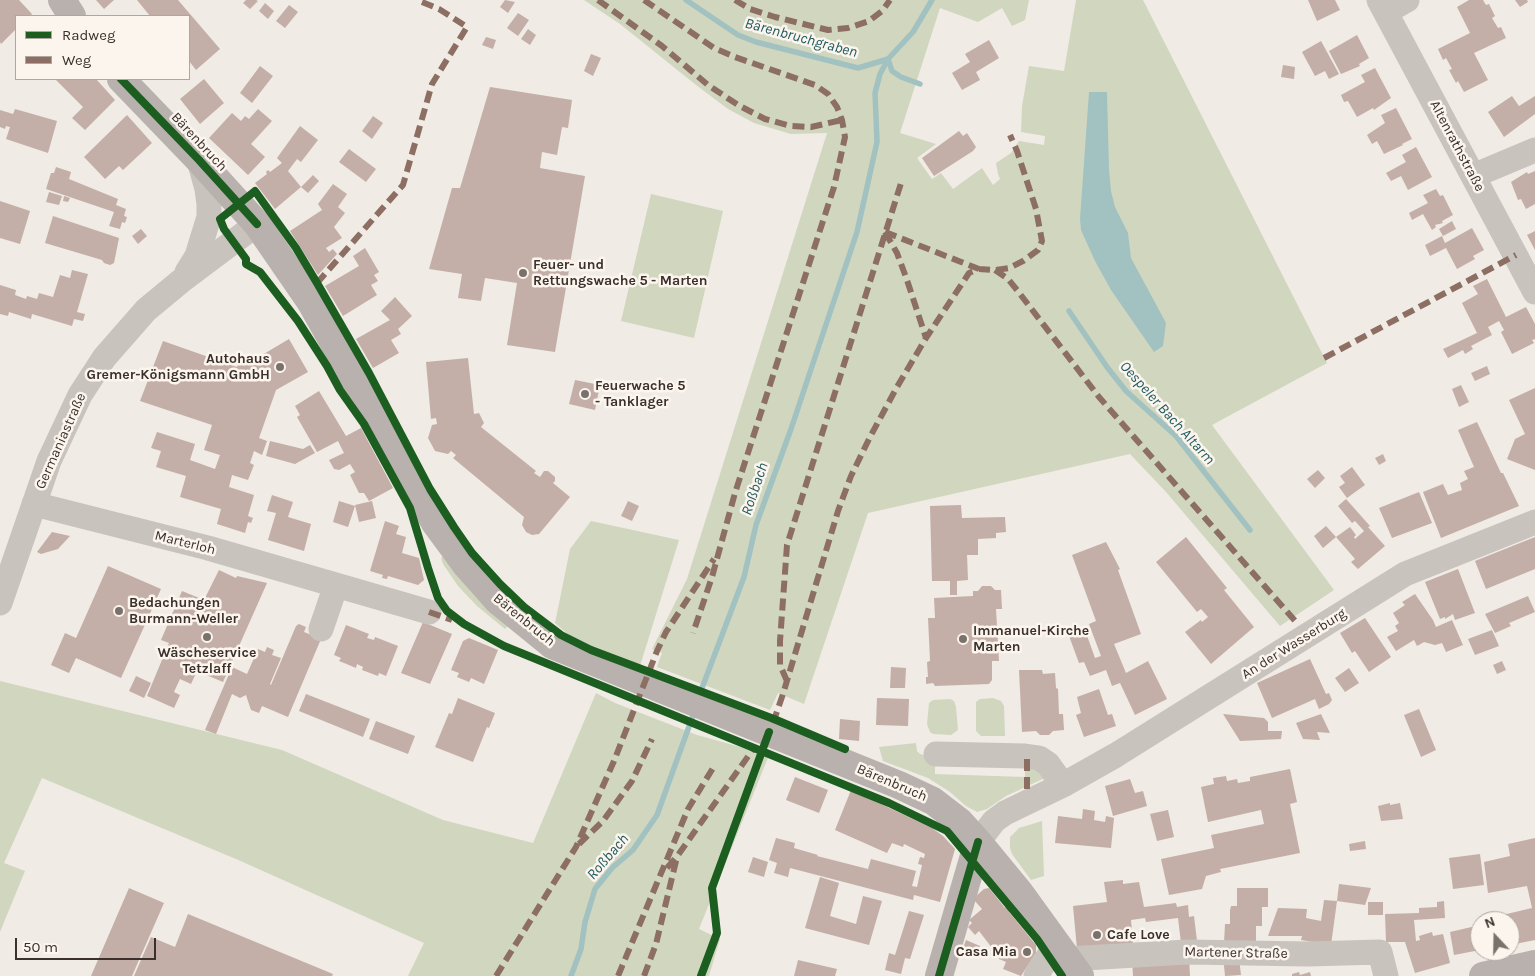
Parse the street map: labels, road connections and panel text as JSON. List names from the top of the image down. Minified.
{"streets":{"main road":["Bärenbruch"],"street":["Altenrathstraße","Germaniastraße","Marterloh","An der Wasserburg","Martener Straße"]},"crossings":[["Bärenbruch","Germaniastraße"],["Bärenbruch","An der Wasserburg"],["Bärenbruch","Martener Straße"],["Germaniastraße","Marterloh"]],"water":["Bärenbruchgraben","Oespeler Bach Altarm","Roßbach"],"places":["Feuer- und Rettungswache 5 - Marten","Autohaus Gremer-Königsmann GmbH","Feuerwache 5 - Tanklager","Bedachungen Burmann-Weller","Wäscheservice Tetzlaff","Immanuel-Kirche Marten","Cafe Love","Casa Mia"],"legend":["Radweg","Weg"],"scale_bar":"50 m","north":"top"}
